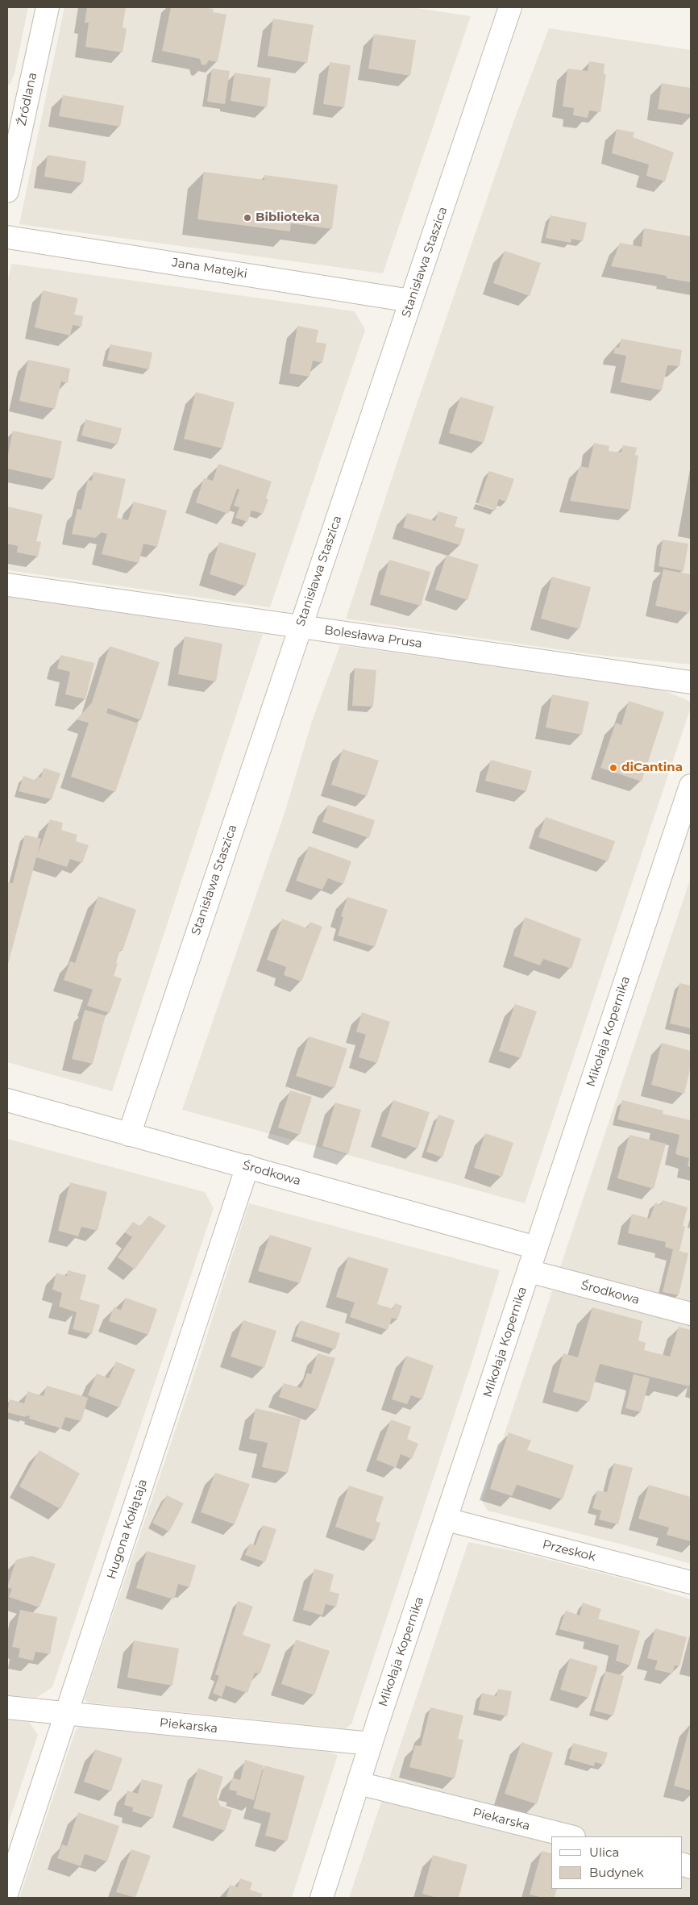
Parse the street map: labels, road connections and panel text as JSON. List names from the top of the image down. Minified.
{"streets":{"street":["Źródlana","Stanisława Staszica","Jana Matejki","Bolesława Prusa","Mikołaja Kopernika","Środkowa","Hugona Kołłątaja","Przeskok","Piekarska"]},"crossings":[["Stanisława Staszica","Jana Matejki"],["Stanisława Staszica","Bolesława Prusa"],["Stanisława Staszica","Środkowa"],["Mikołaja Kopernika","Środkowa"],["Mikołaja Kopernika","Przeskok"],["Mikołaja Kopernika","Piekarska"],["Środkowa","Hugona Kołłątaja"],["Hugona Kołłątaja","Piekarska"]],"places":["Biblioteka","diCantina"],"legend":["Ulica","Budynek"]}
